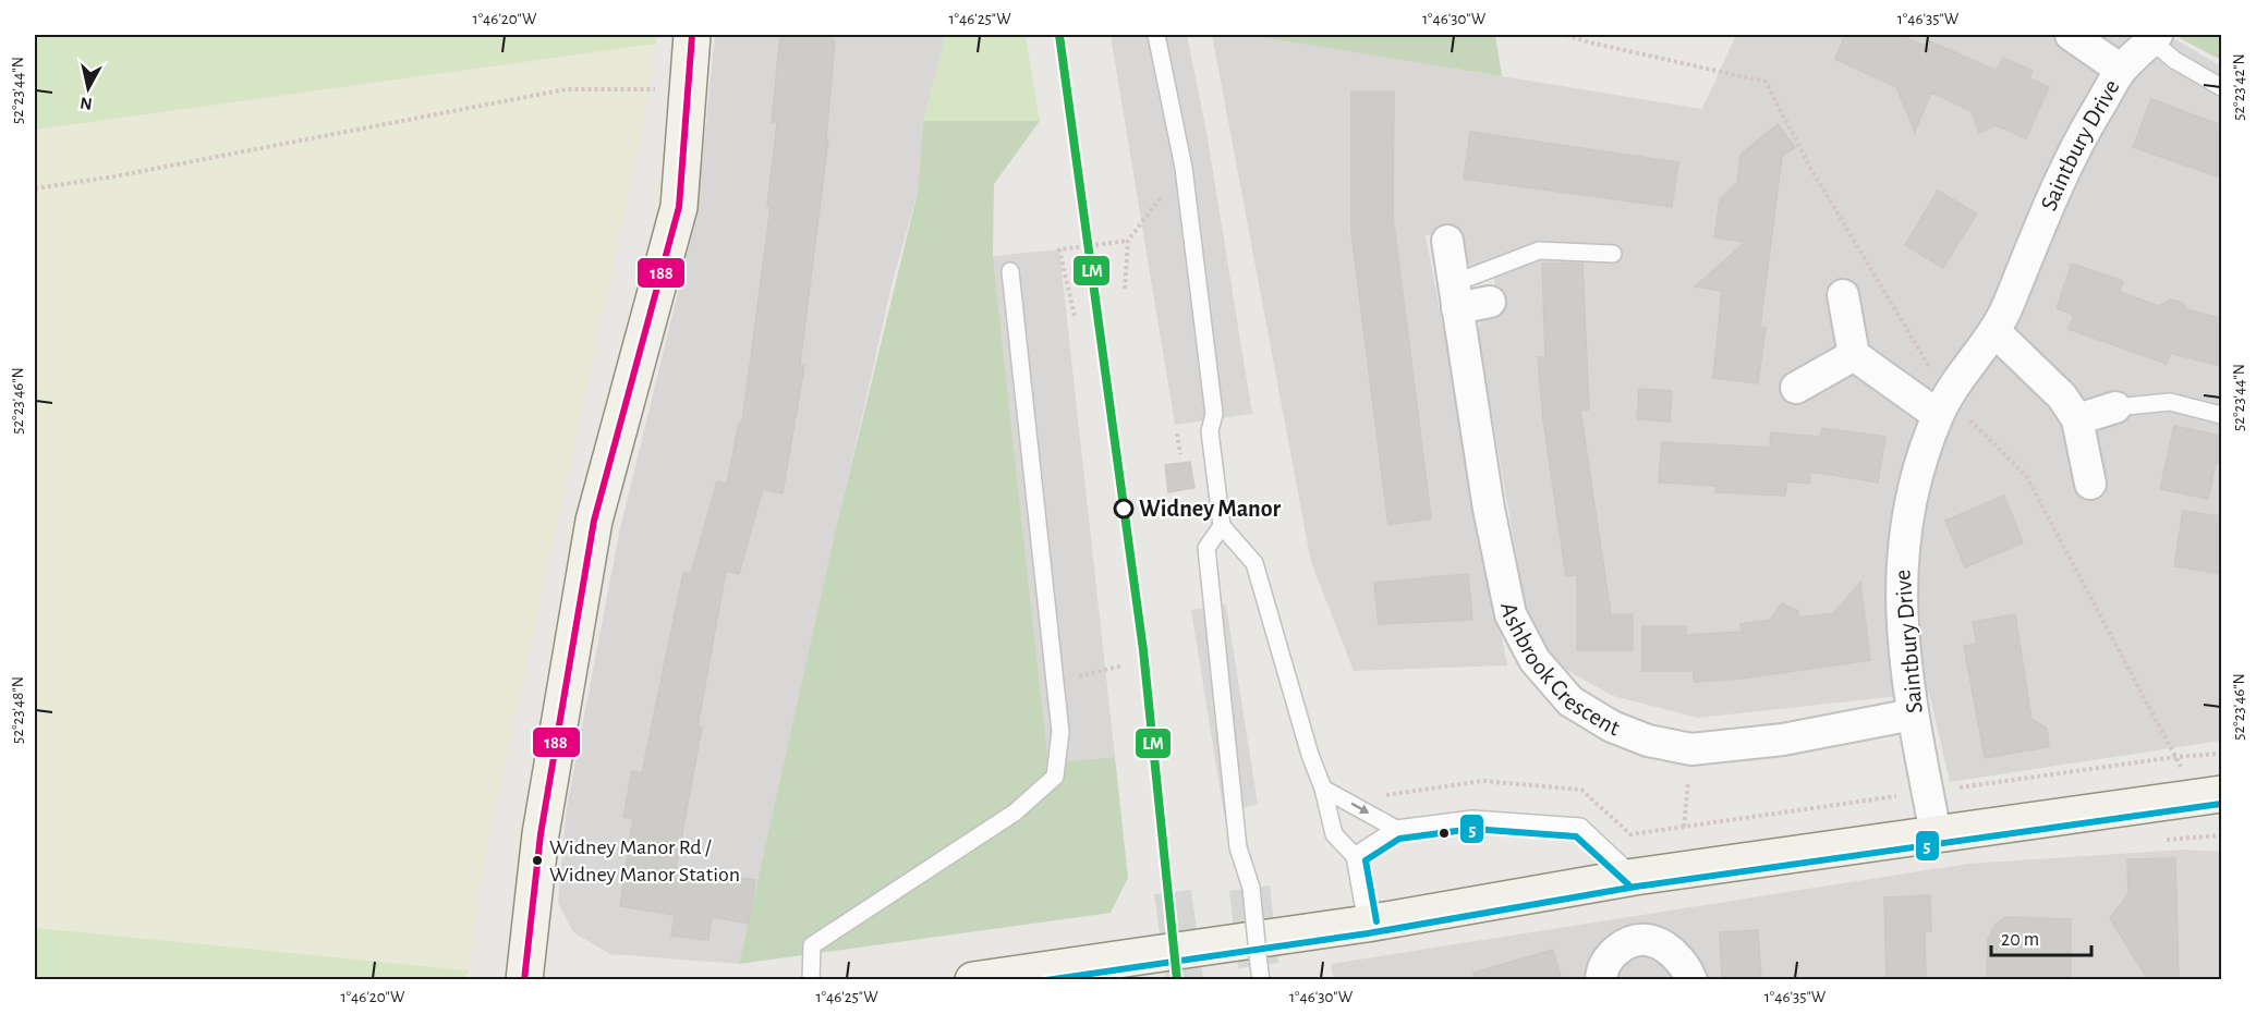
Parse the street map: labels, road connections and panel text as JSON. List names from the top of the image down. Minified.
{"streets":{"street":["Saintbury Drive","Ashbrook Crescent"]},"crossings":[["Saintbury Drive","Ashbrook Crescent"]],"places":["Widney Manor","Widney Manor Rd / Widney Manor Station"],"lines":["transit line LM","transit line 188","transit line 5"],"scale_bar":"20 m","north":"bottom","coordinates":["1°46'20\"W","1°46'25\"W","1°46'30\"W","1°46'35\"W","52°23'42\"N","52°23'44\"N","52°23'46\"N","52°23'48\"N"]}
